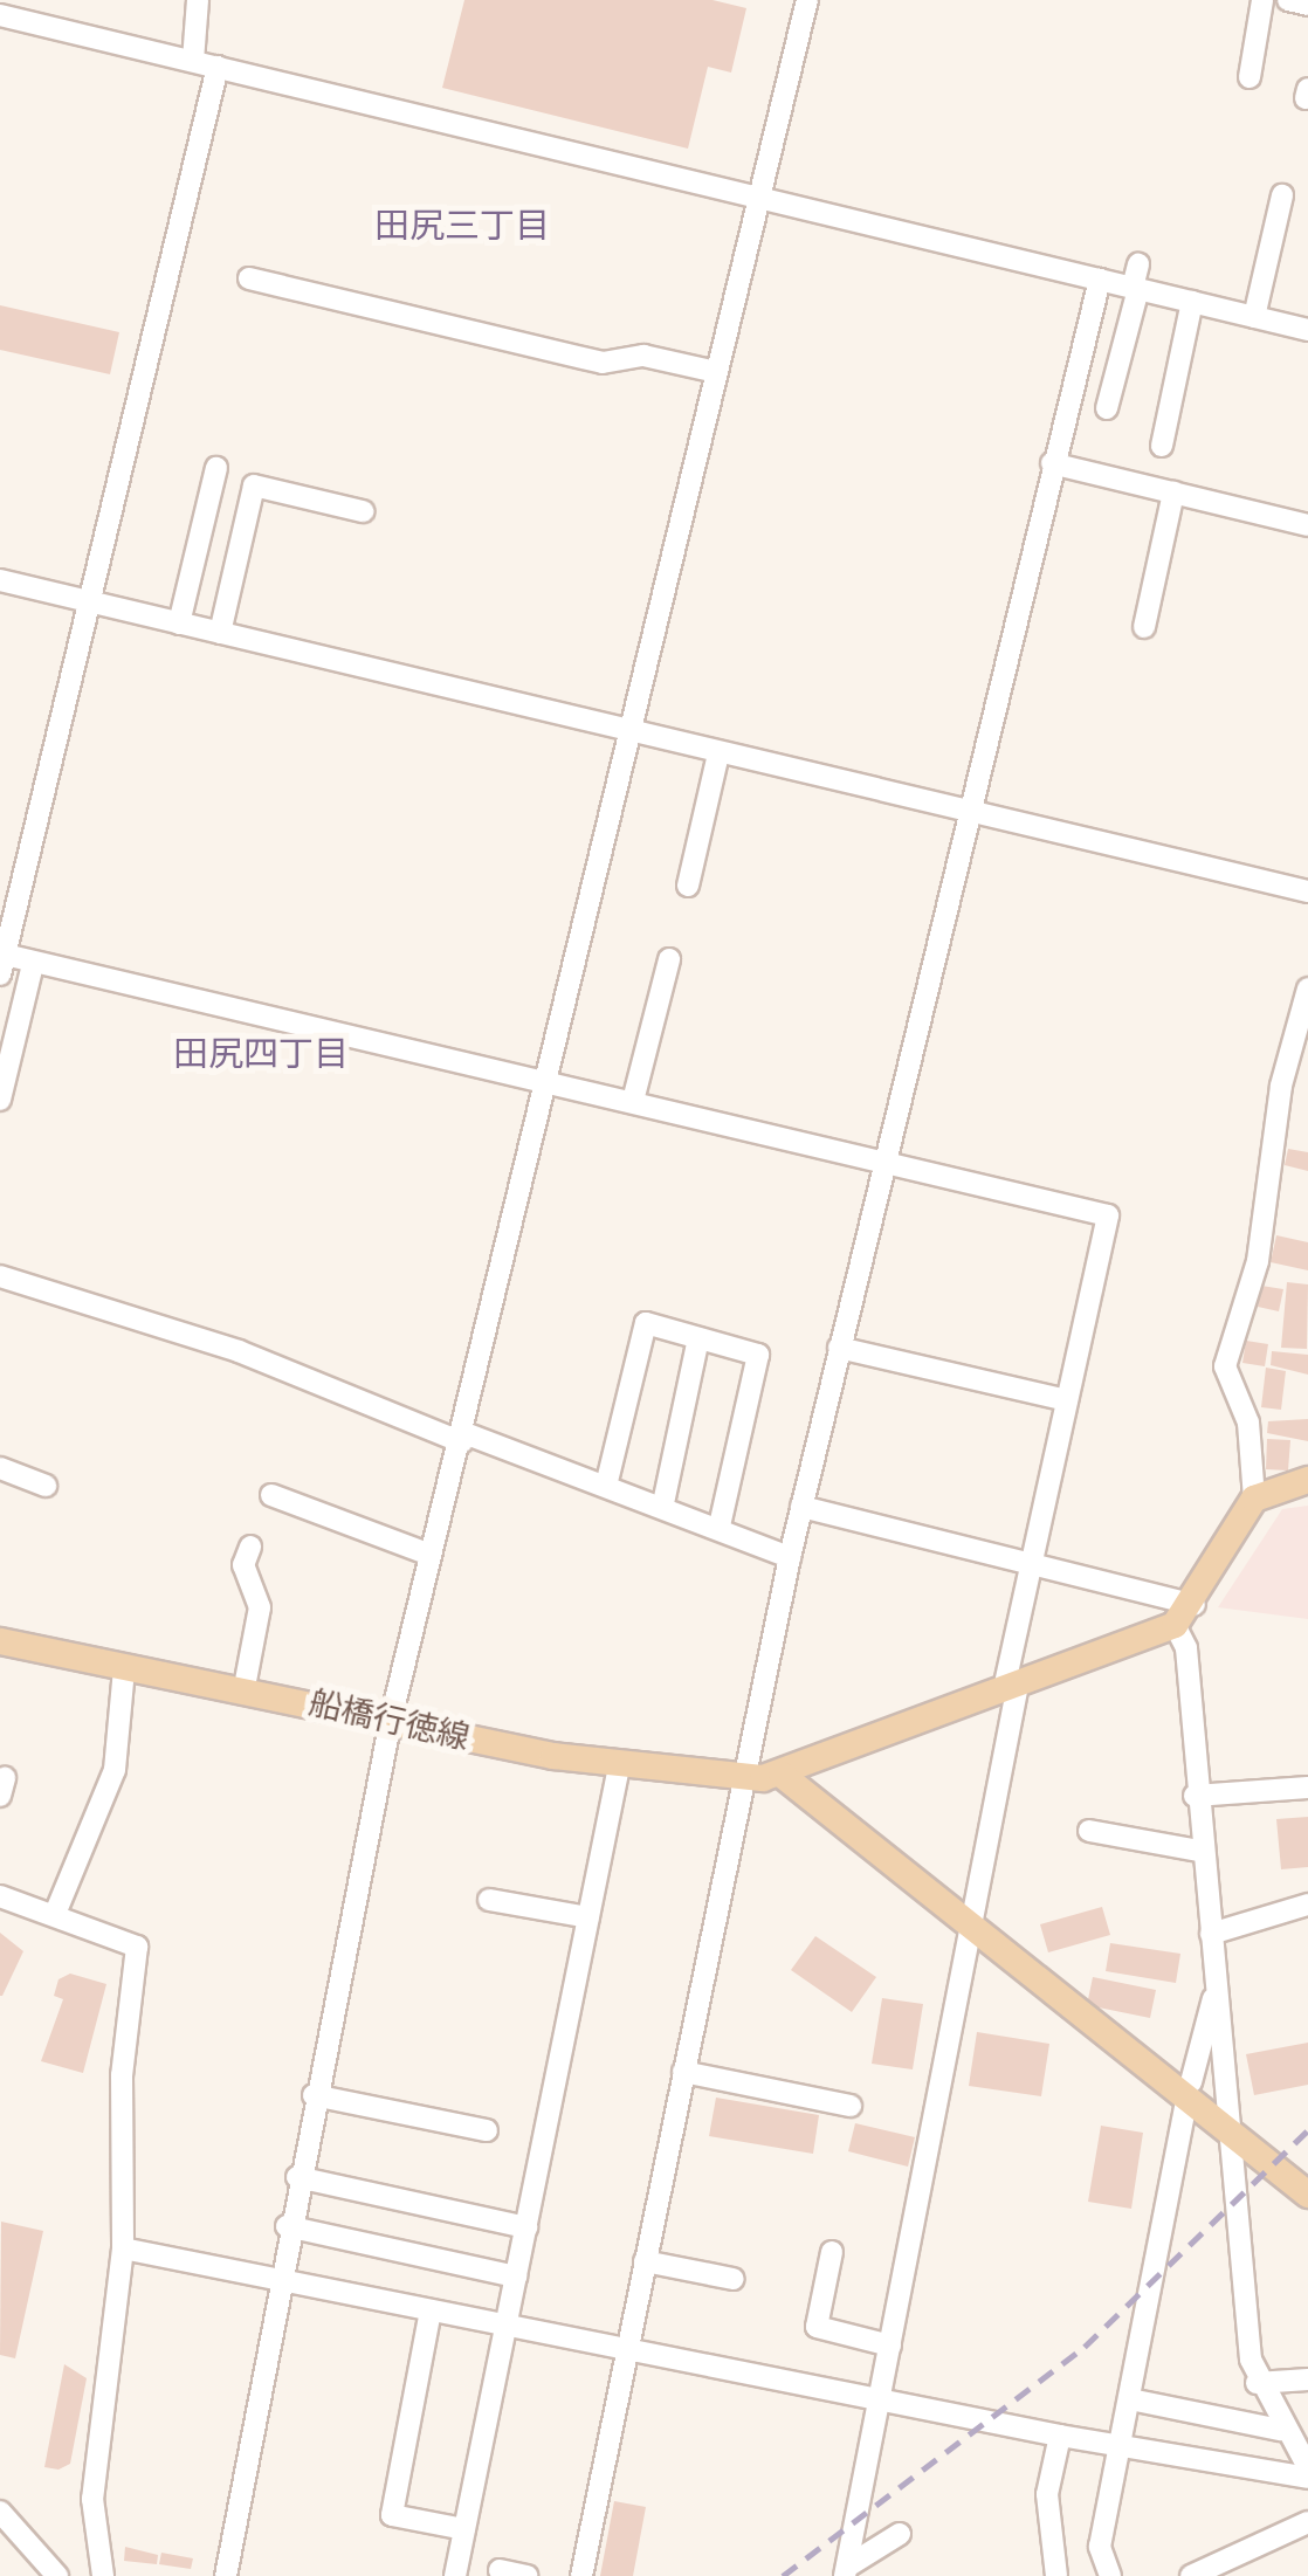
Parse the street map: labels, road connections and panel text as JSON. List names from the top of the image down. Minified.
{"streets":{"main road":["船橋行徳線"]},"districts":["田尻三丁目","田尻四丁目"]}
